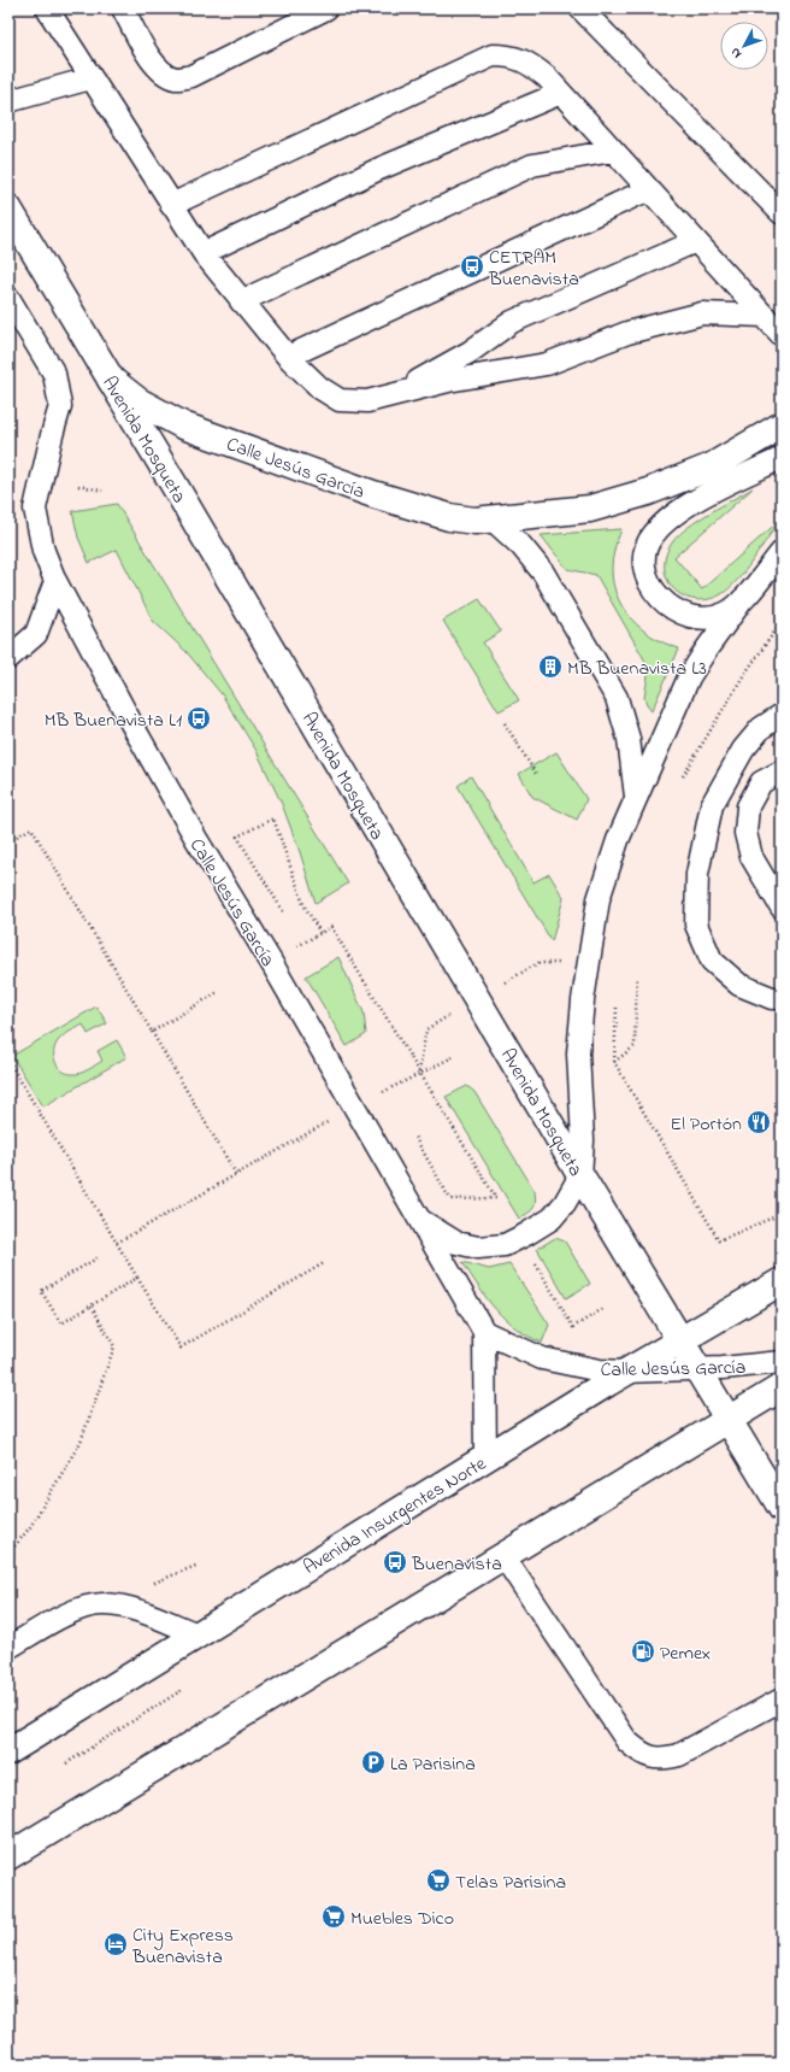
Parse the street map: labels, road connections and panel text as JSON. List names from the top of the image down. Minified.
{"streets":{"main road":["Avenida Mosqueta","Calle Jesús García","Avenida Insurgentes Norte"]},"crossings":[["Avenida Mosqueta","Calle Jesús García"],["Avenida Mosqueta","Avenida Insurgentes Norte"],["Calle Jesús García","Avenida Insurgentes Norte"]],"places":{"bus stop":["CETRAM Buenavista","MB Buenavista L1","Buenavista"],"building":["MB Buenavista L3"],"restaurant":["El Portón"],"fuel station":["Pemex"],"parking":["La Parisina"],"supermarket":["Telas Parisina","Muebles Dico"],"hotel":["City Express Buenavista"]},"north":"bottom left"}
